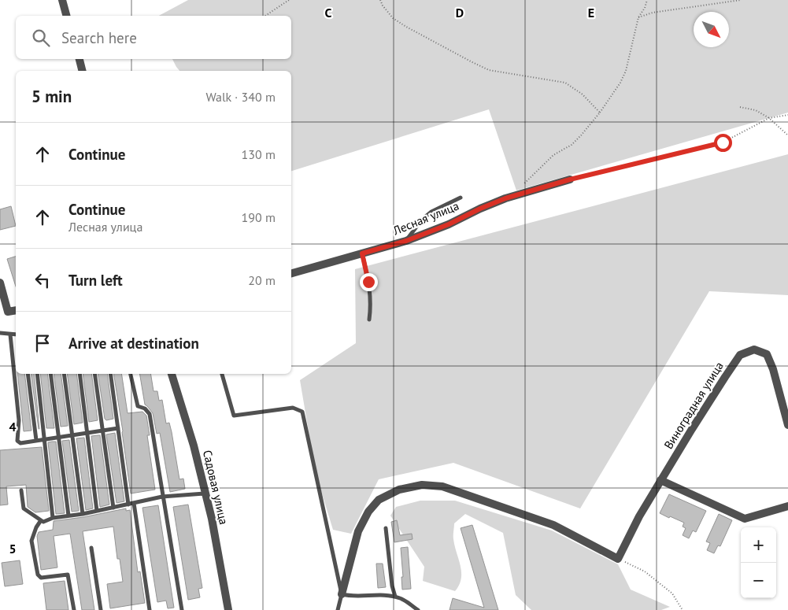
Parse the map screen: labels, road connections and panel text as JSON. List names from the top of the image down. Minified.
{"streets":{"street":["Лесная улица","Виноградная улица","Садовая улица"]},"north":"bottom right","page":{"search":"Search here","heading":["5 min","Walk · 340 m"],"list":[["Continue","130 m"],["Continue","Лесная улица","190 m"],["Turn left","20 m"],"Arrive at destination"],"map_buttons":["+","−"]},"grid":{"columns":["C","D","E"],"rows":["4","5"]}}
